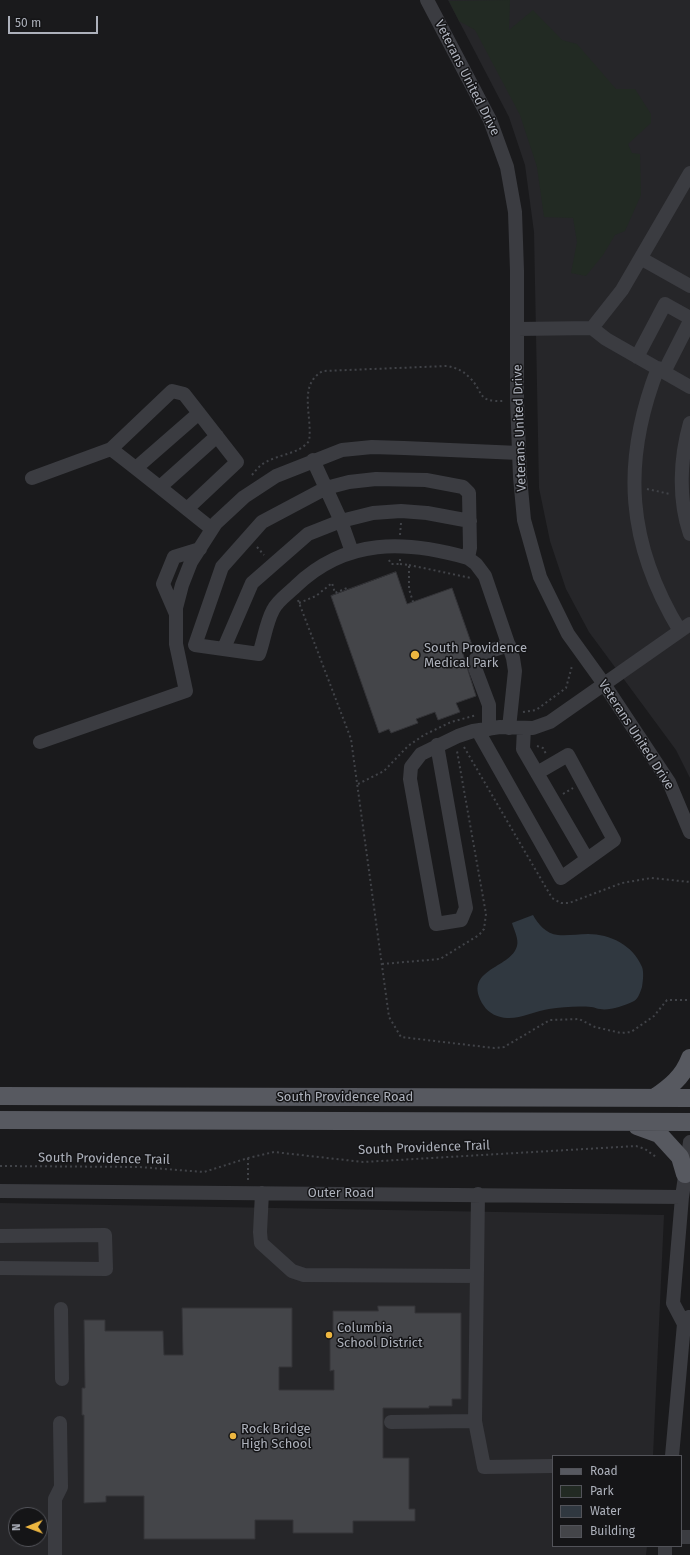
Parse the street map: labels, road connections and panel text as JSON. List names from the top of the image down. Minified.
{"streets":{"main road":["South Providence Road"],"street":["Veterans United Drive","Outer Road"],"path":["South Providence Trail"]},"places":["South Providence Medical Park","Columbia School District","Rock Bridge High School"],"legend":["Road","Park","Water","Building"],"scale_bar":"50 m","north":"left"}
